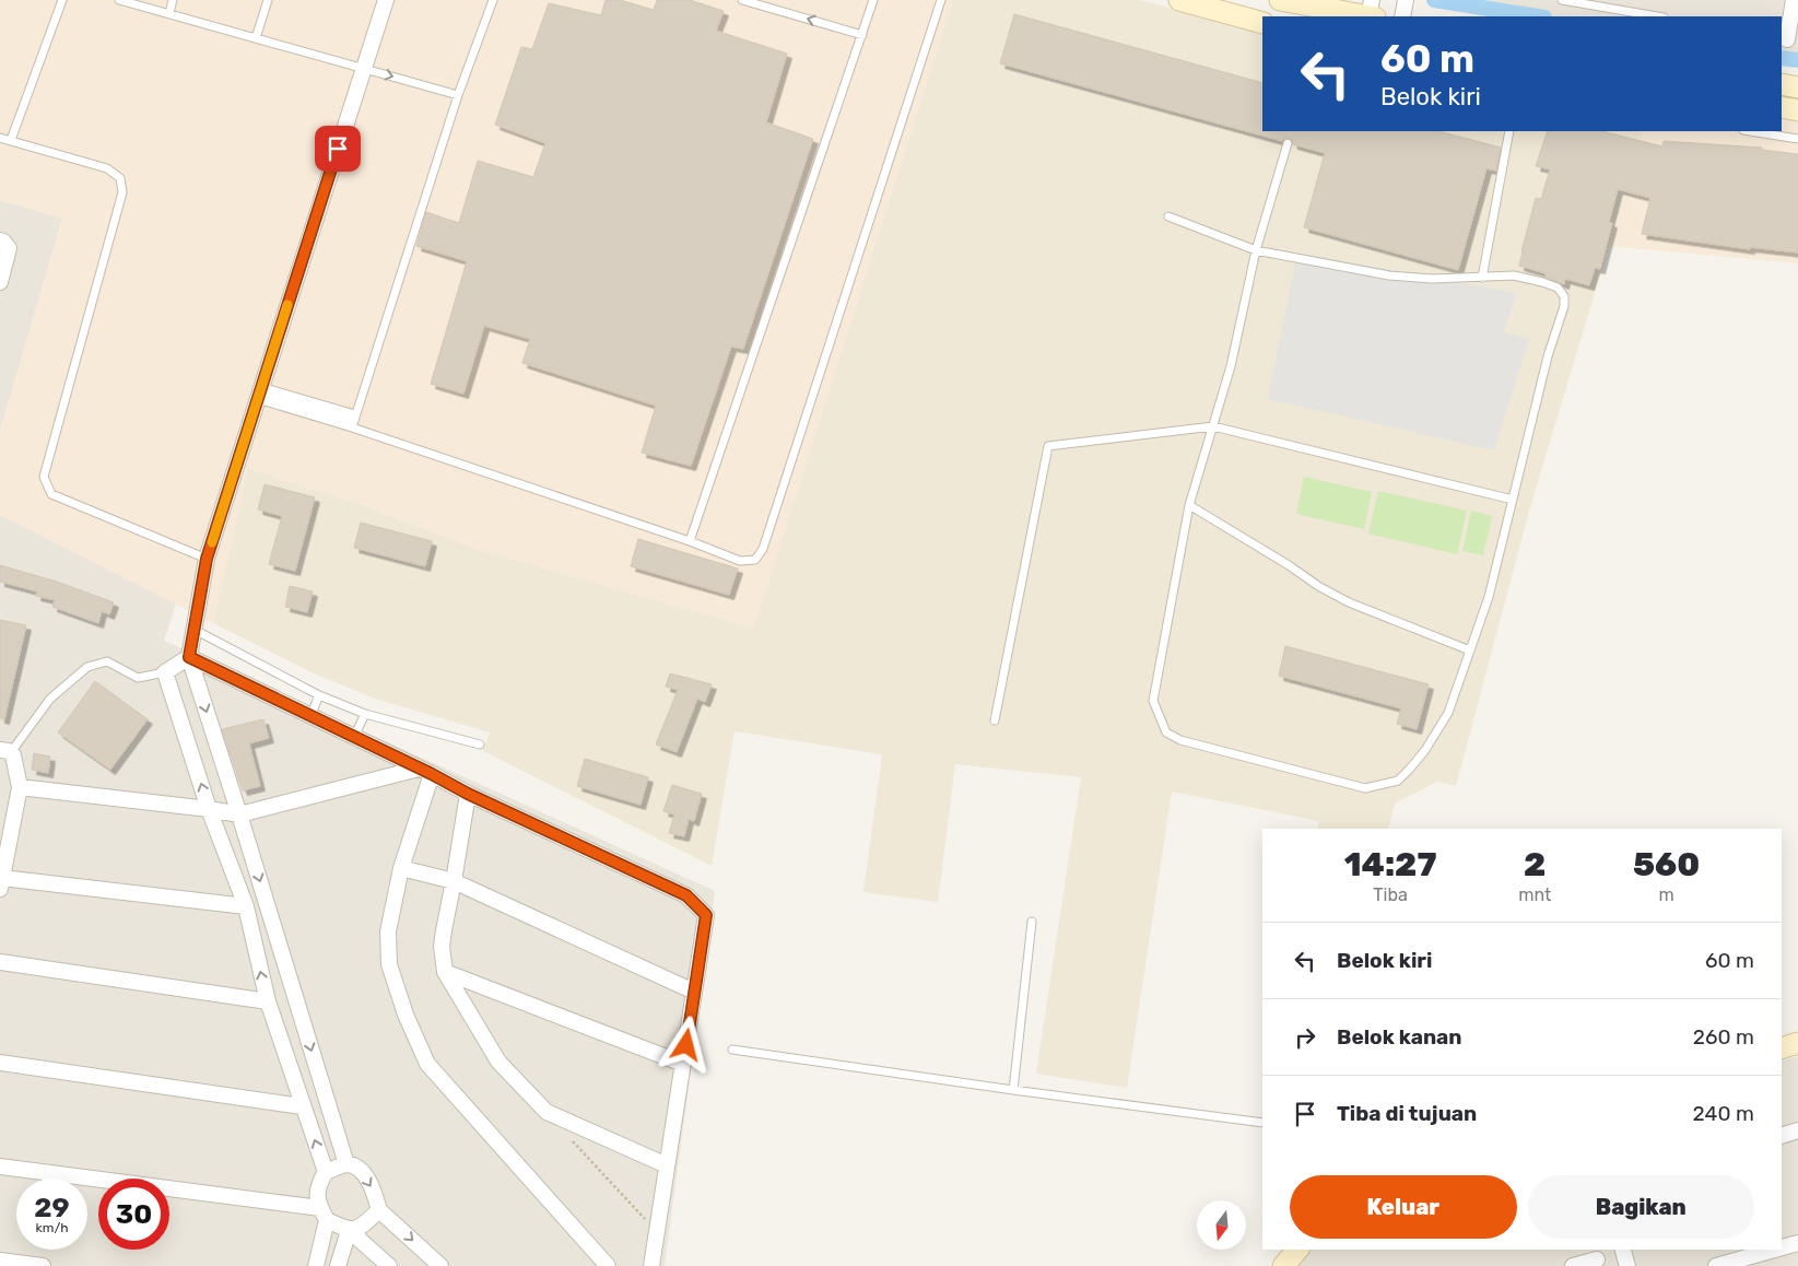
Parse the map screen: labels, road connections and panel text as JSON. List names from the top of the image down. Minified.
{"north":"bottom","page":{"turn":["60 m","Belok kiri"],"eta":["14:27","Tiba","2","mnt","560","m"],"list":[{"name":"Belok kiri","value":"60 m"},{"name":"Belok kanan","value":"260 m"},{"name":"Tiba di tujuan","value":"240 m"}],"buttons":["Keluar","Bagikan"],"speed":"29 km/h","limit":"30"}}
